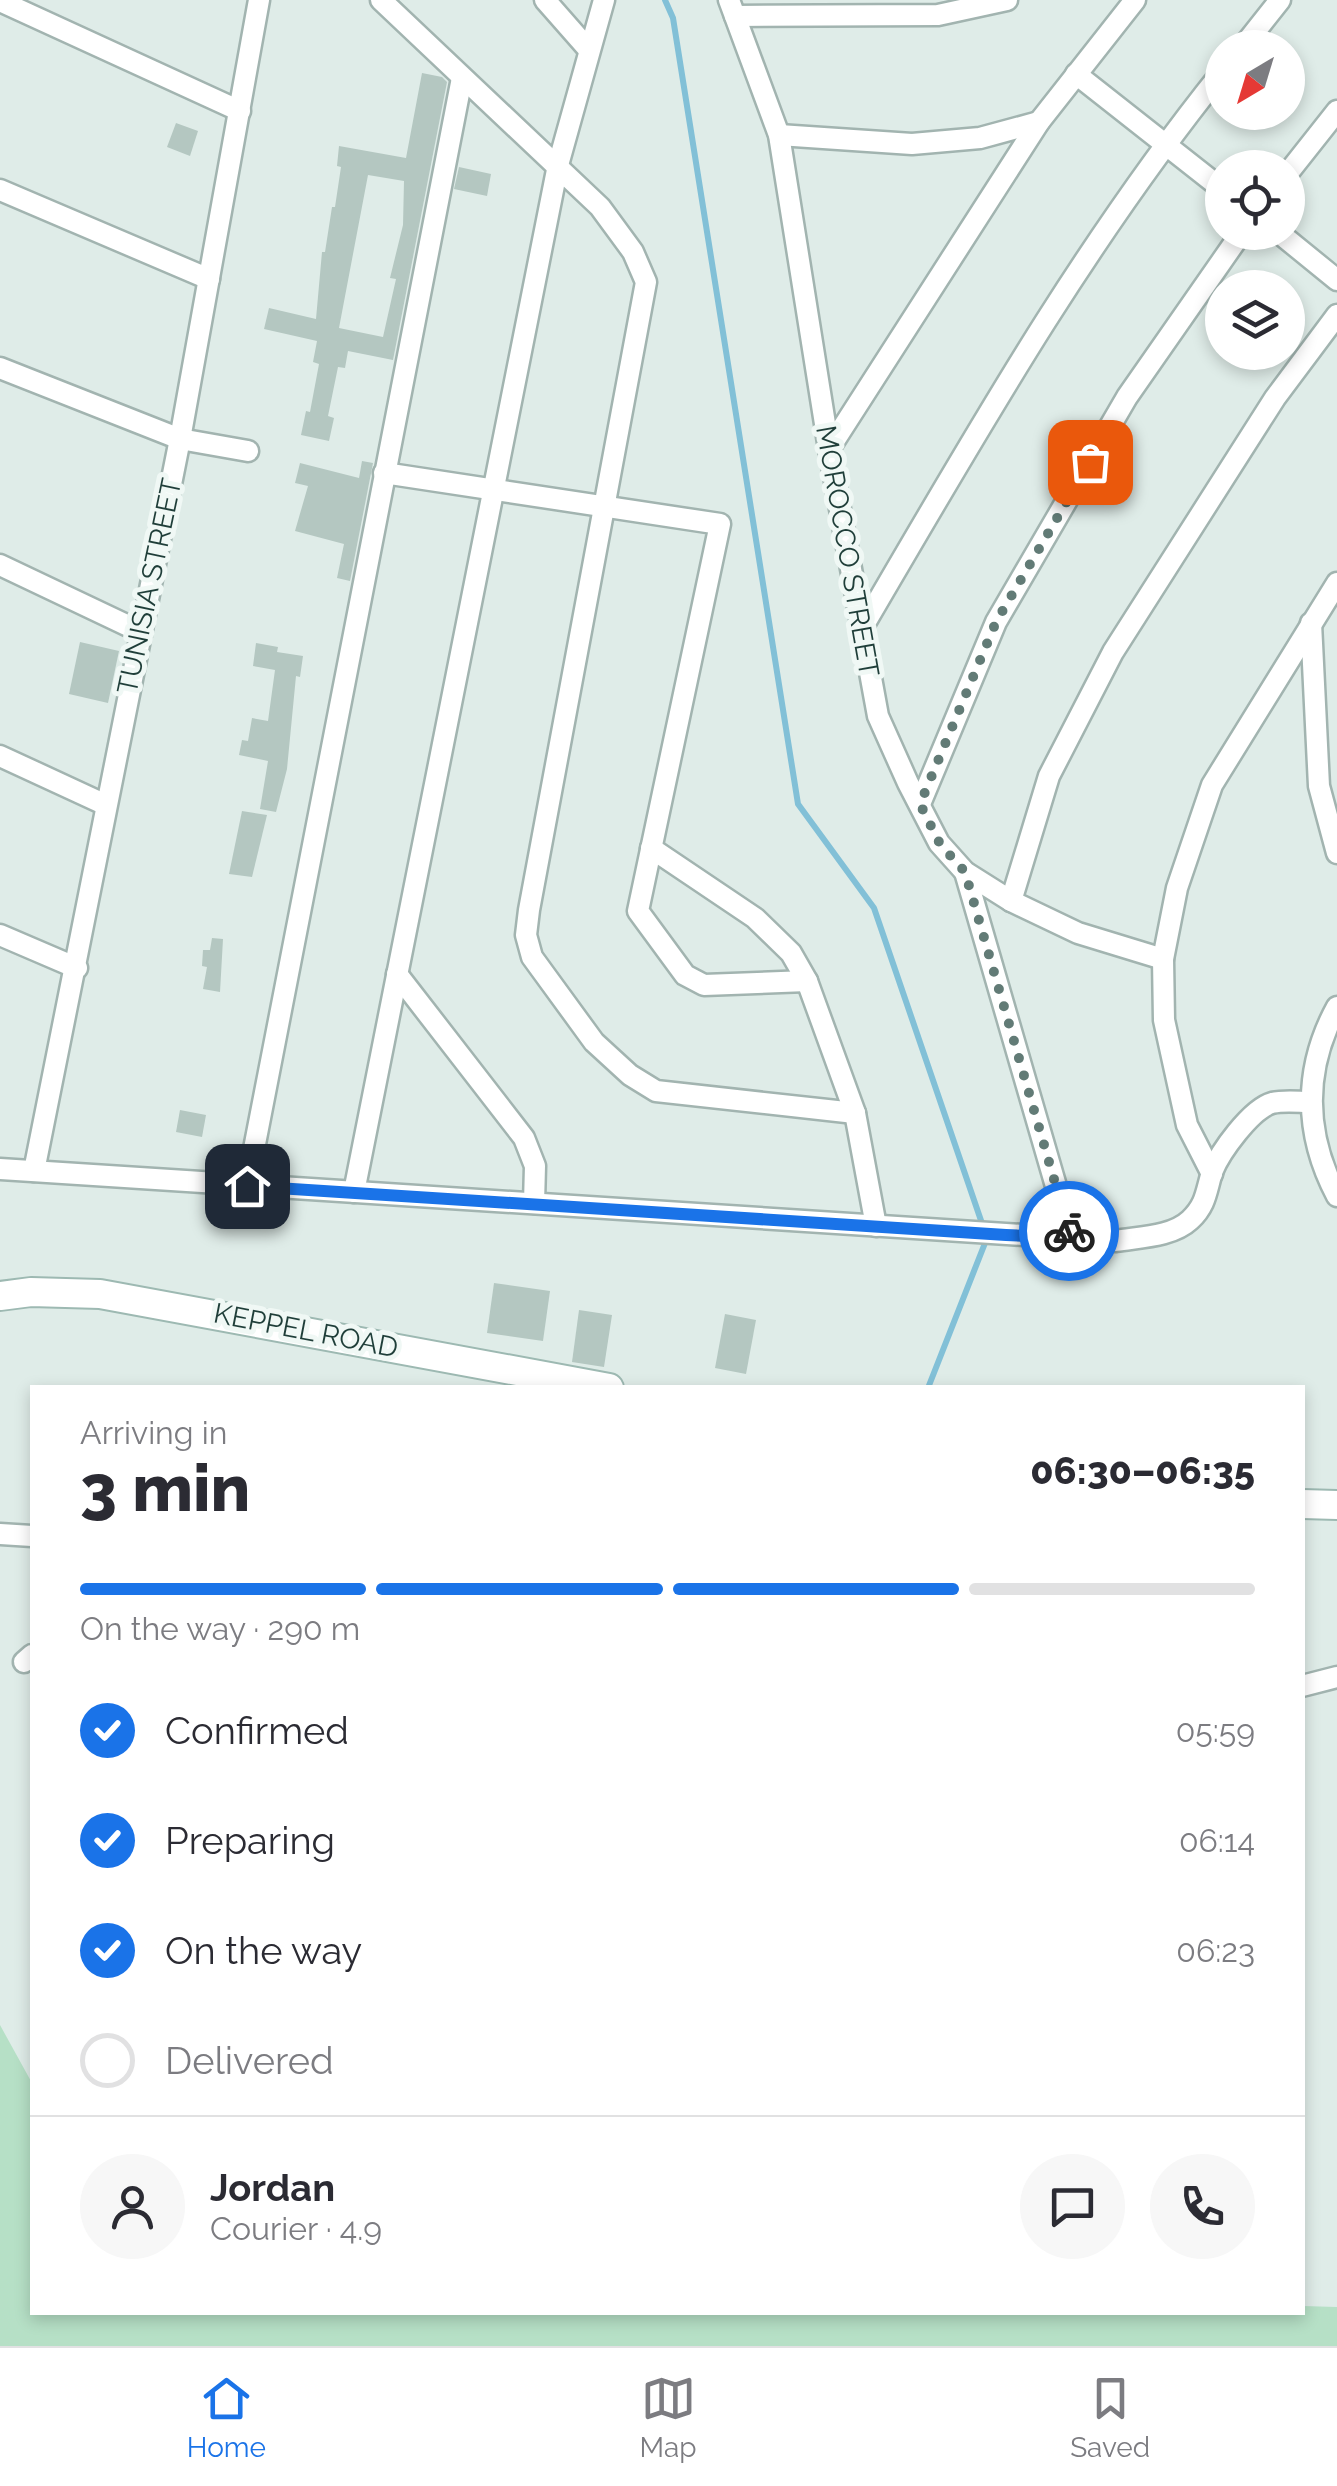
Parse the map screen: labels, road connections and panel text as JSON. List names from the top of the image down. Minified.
{"streets":{"street":["MOROCCO STREET","TUNISIA STREET","KEPPEL ROAD"]},"north":"bottom left","page":{"heading":["3 min","Arriving in","06:30–06:35"],"panel":["Jordan","Courier · 4.9"],"bar":"On the way · 290 m","list":[["Confirmed","05:59"],["Preparing","06:14"],["On the way","06:23"],"Delivered"],"tabs":["Home","Map","Saved"]}}
